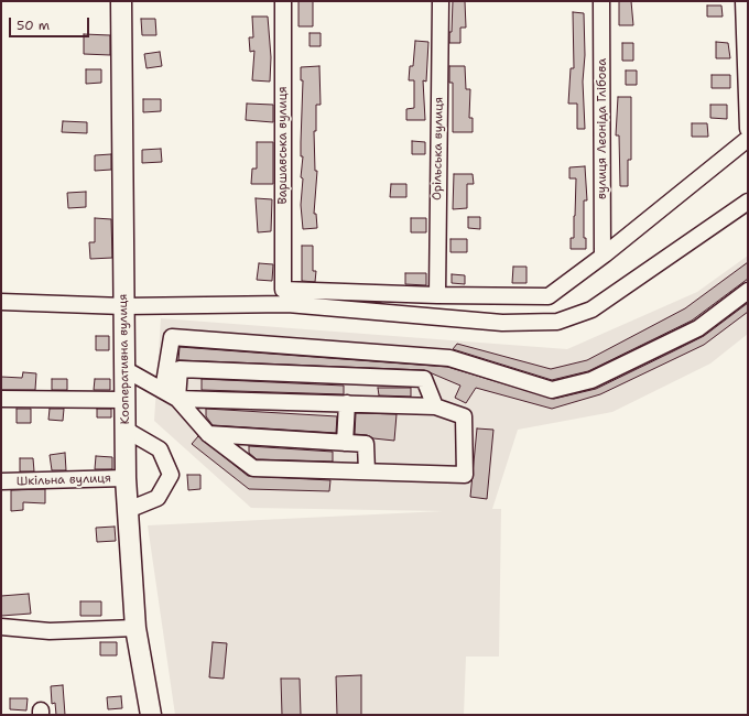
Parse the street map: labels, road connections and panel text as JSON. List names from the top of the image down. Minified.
{"streets":{"main road":["Кооперативна вулиця"],"street":["вулиця Леоніда Глібова","Варшавська вулиця","Орільська вулиця","Шкільна вулиця"]},"crossings":[["Варшавська вулиця","Орільська вулиця"],["Кооперативна вулиця","Шкільна вулиця"]],"scale_bar":"50 m"}
